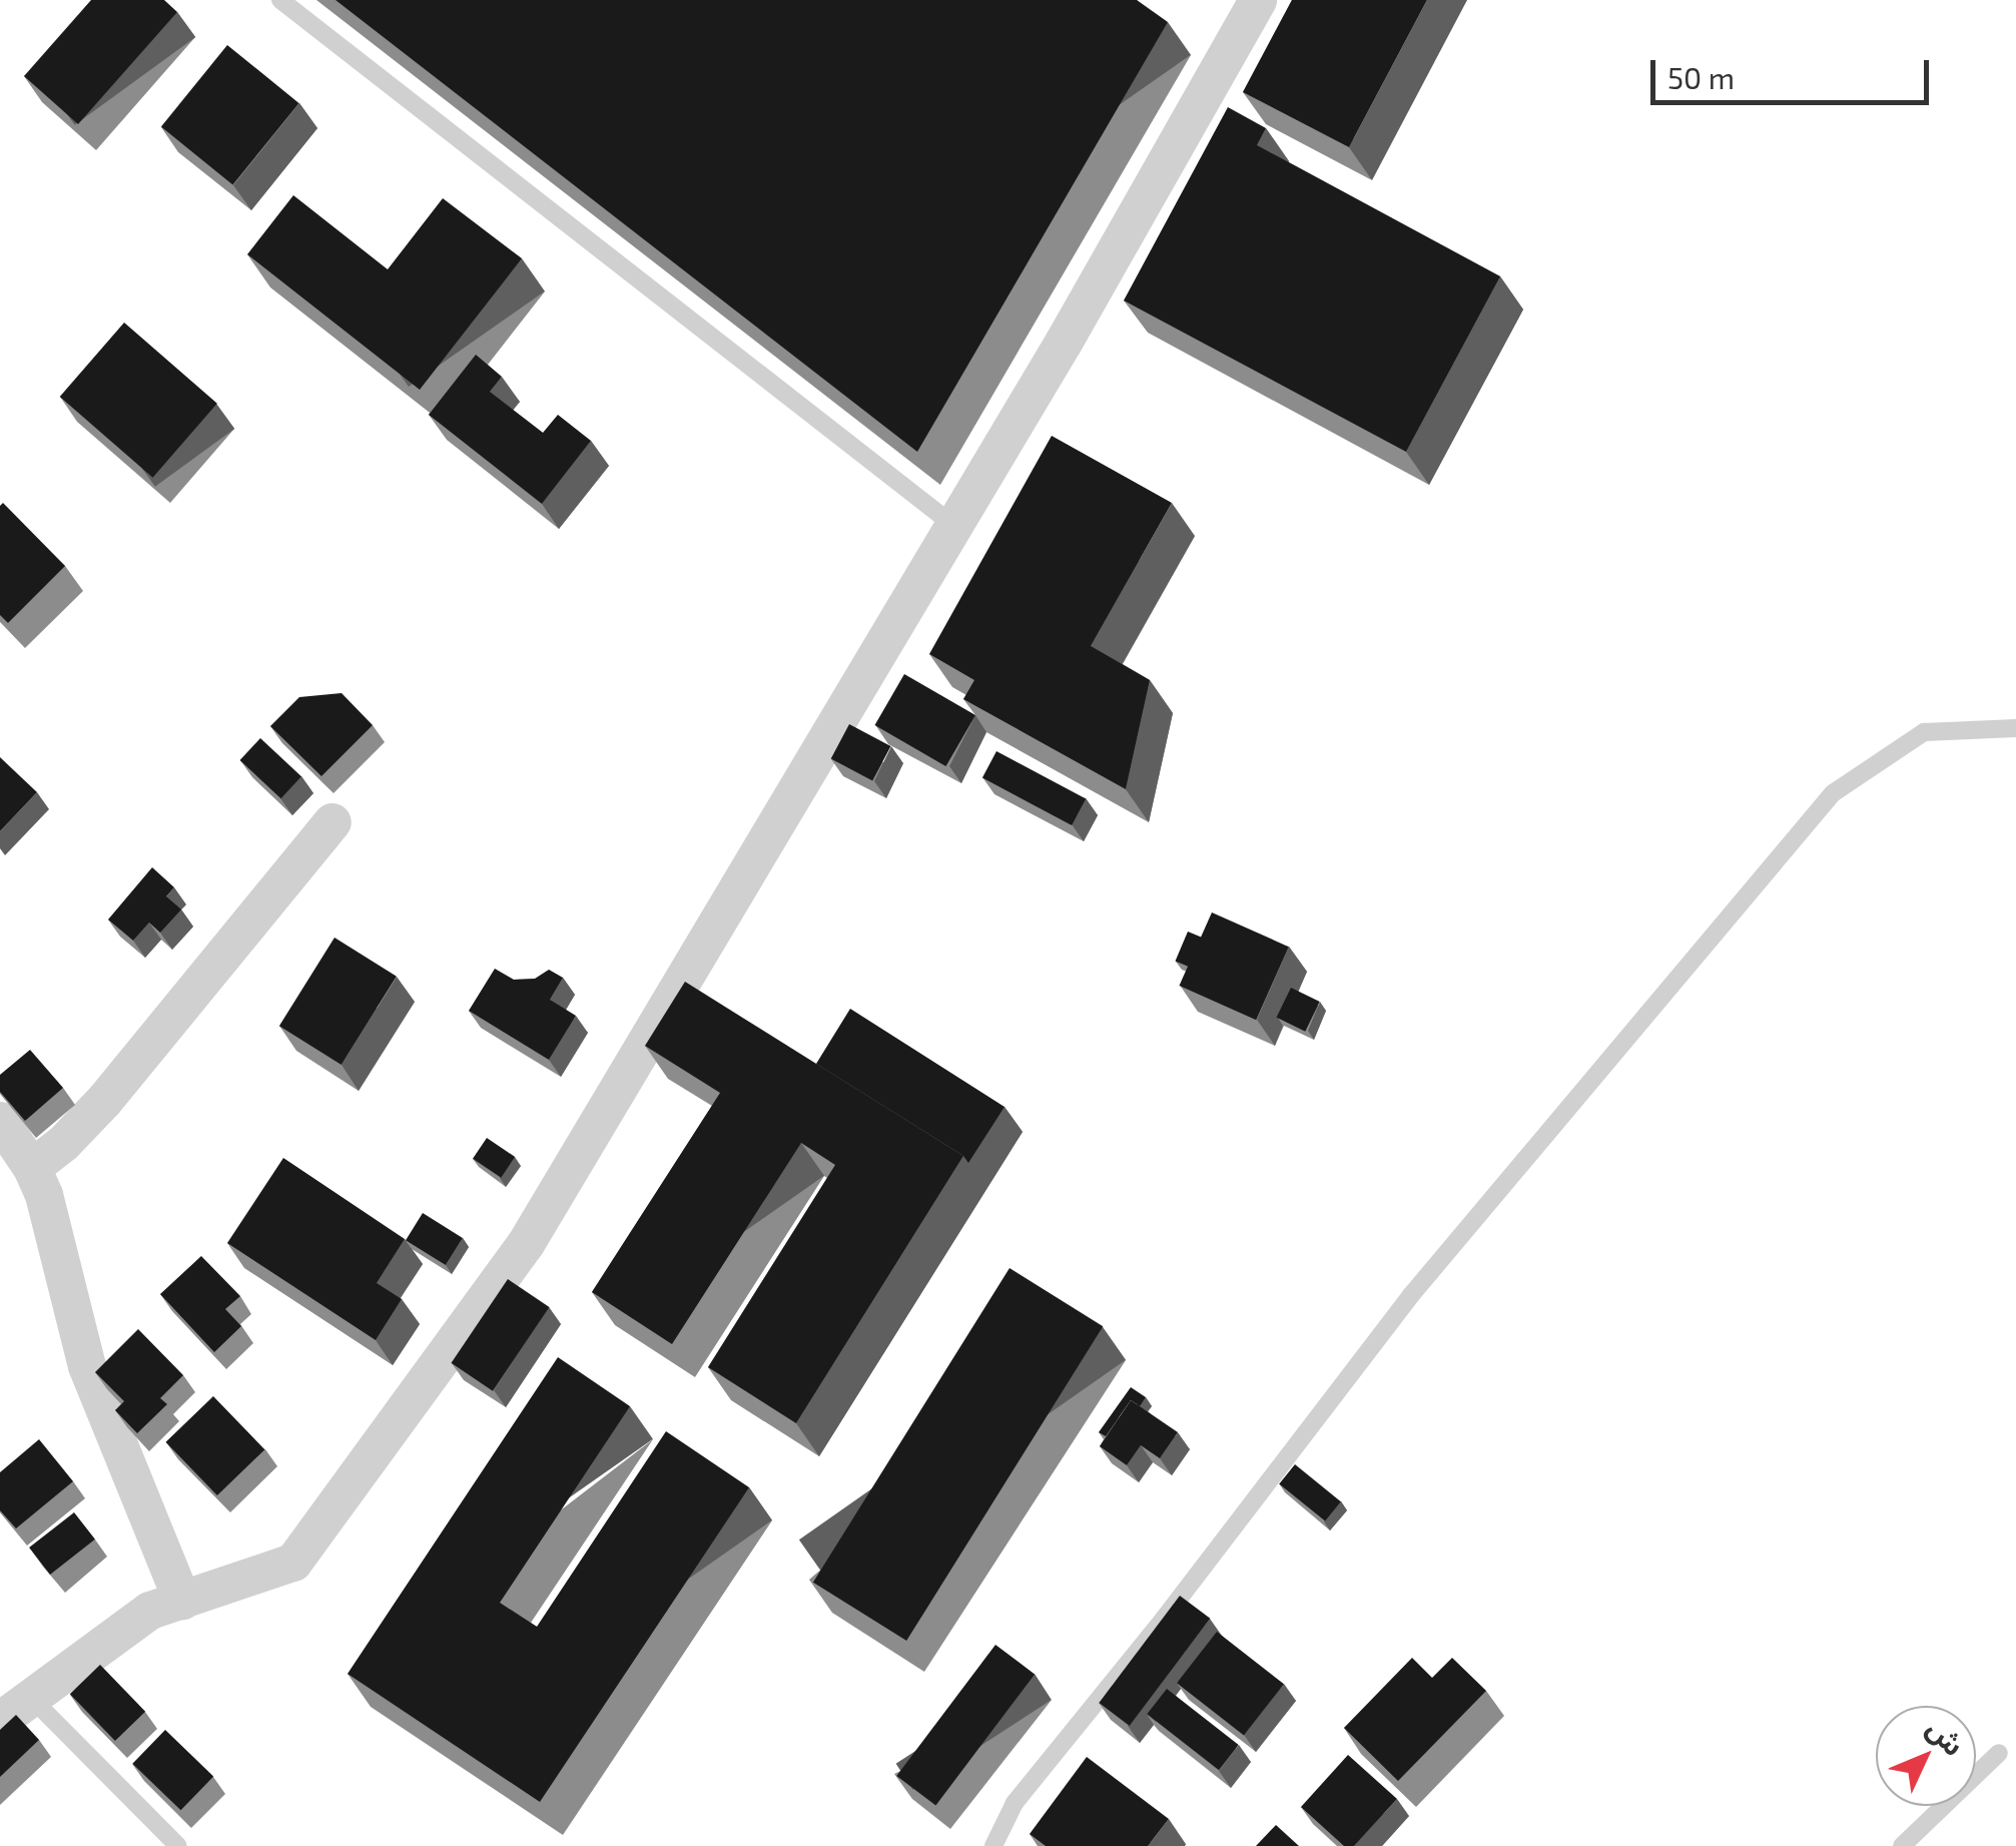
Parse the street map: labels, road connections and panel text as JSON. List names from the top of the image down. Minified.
{"scale_bar":"50 m","north":"top right"}
